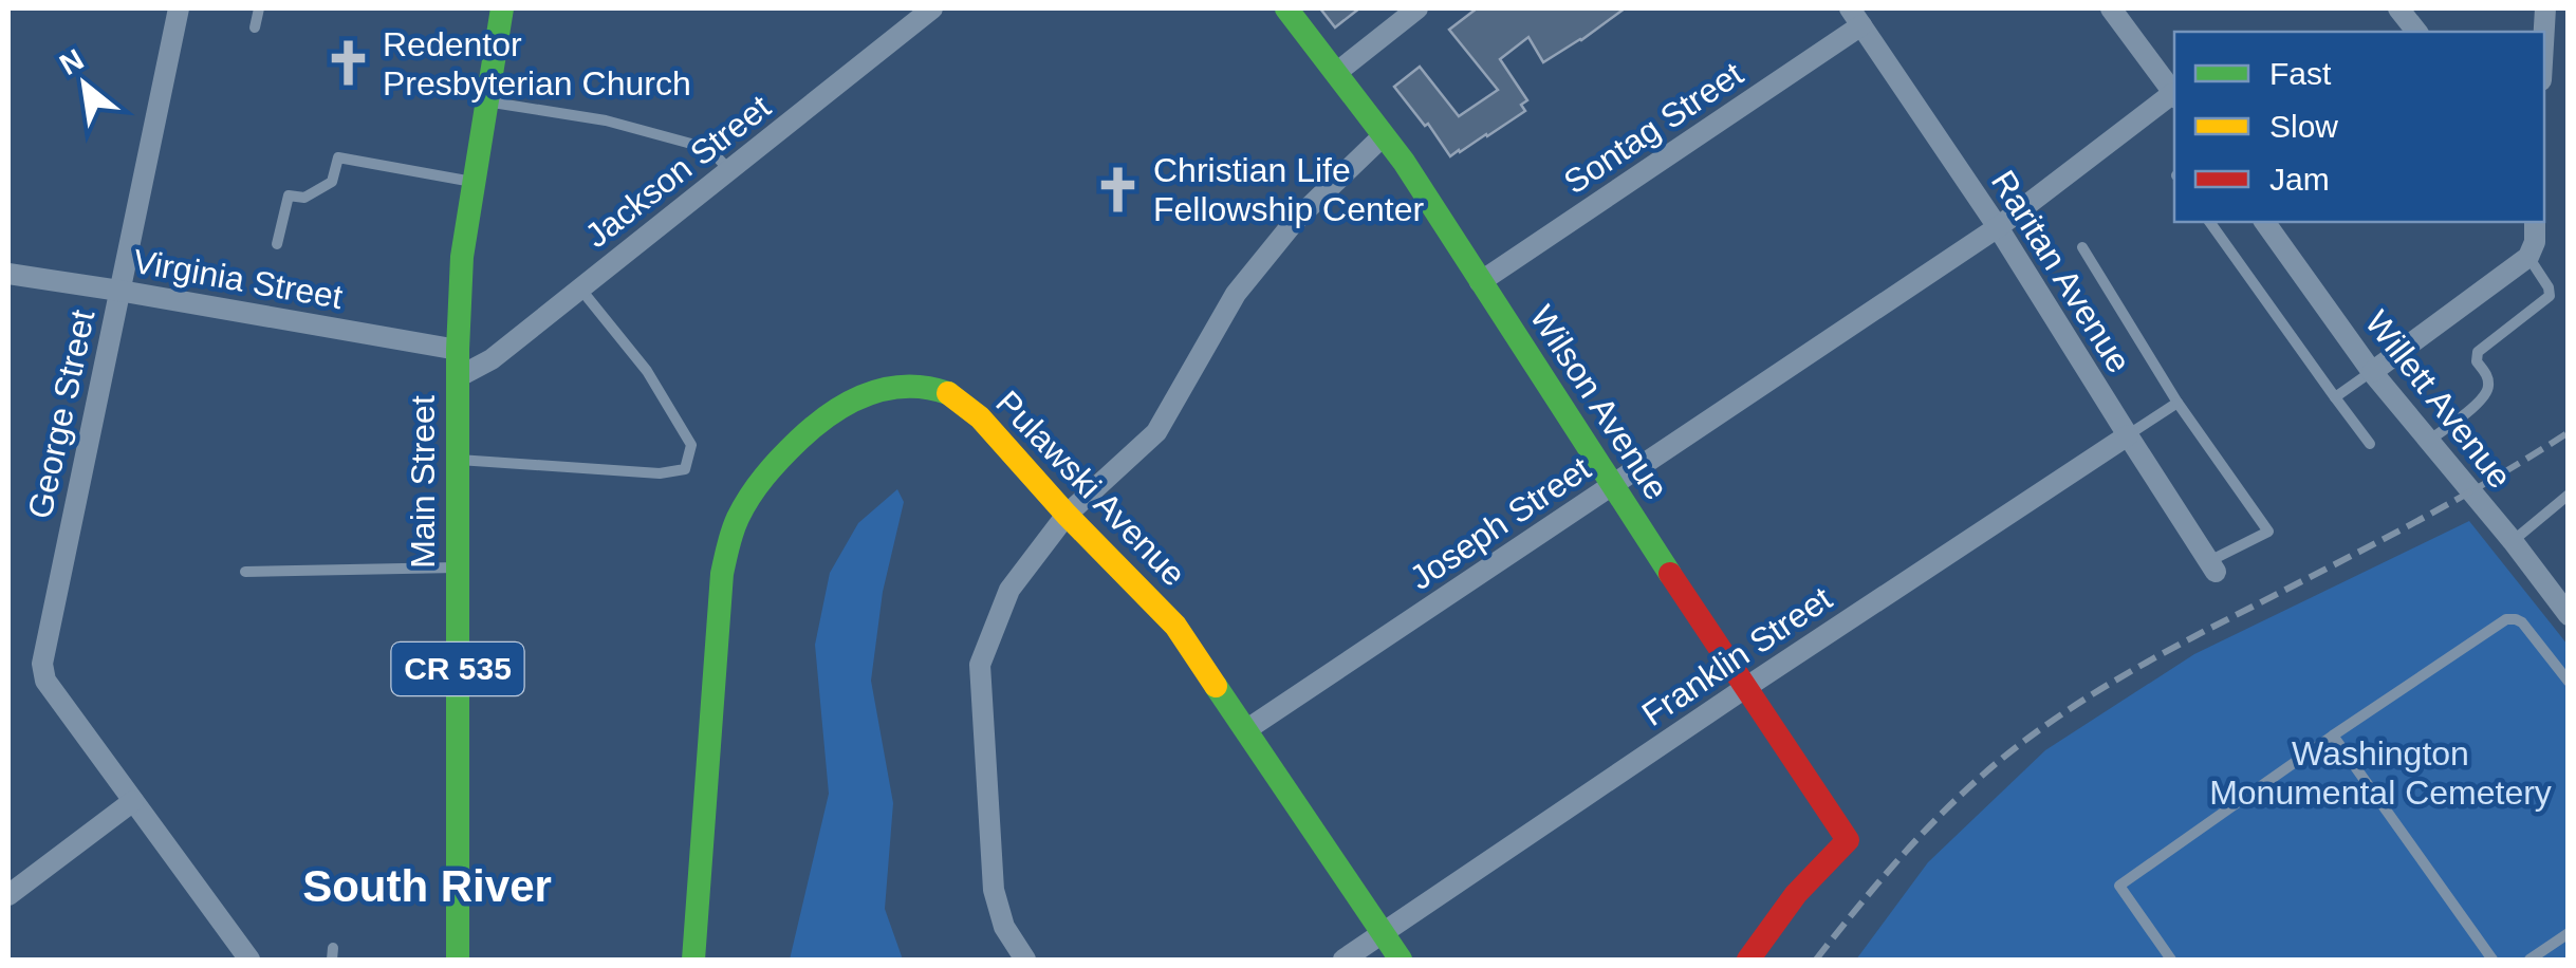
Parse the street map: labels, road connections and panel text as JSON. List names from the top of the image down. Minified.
{"streets":{"street":["Sontag Street","Jackson Street","Raritan Avenue","Virginia Street","Willett Avenue","Wilson Avenue","George Street","Main Street","Pulawski Avenue","Joseph Street","Franklin Street","CR 535"]},"crossings":[["Sontag Street","Raritan Avenue"],["Sontag Street","Wilson Avenue"],["Jackson Street","Main Street"],["Raritan Avenue","Joseph Street"],["Raritan Avenue","Franklin Street"],["Virginia Street","George Street"],["Virginia Street","Main Street"],["Wilson Avenue","Joseph Street"],["Wilson Avenue","Franklin Street"],["Pulawski Avenue","Joseph Street"],["Pulawski Avenue","Franklin Street"]],"districts":["South River"],"parks":["Washington Monumental Cemetery"],"places":{"church":["Redentor Presbyterian Church","Christian Life Fellowship Center"]},"legend":["Fast","Slow","Jam"],"north":"top left"}
